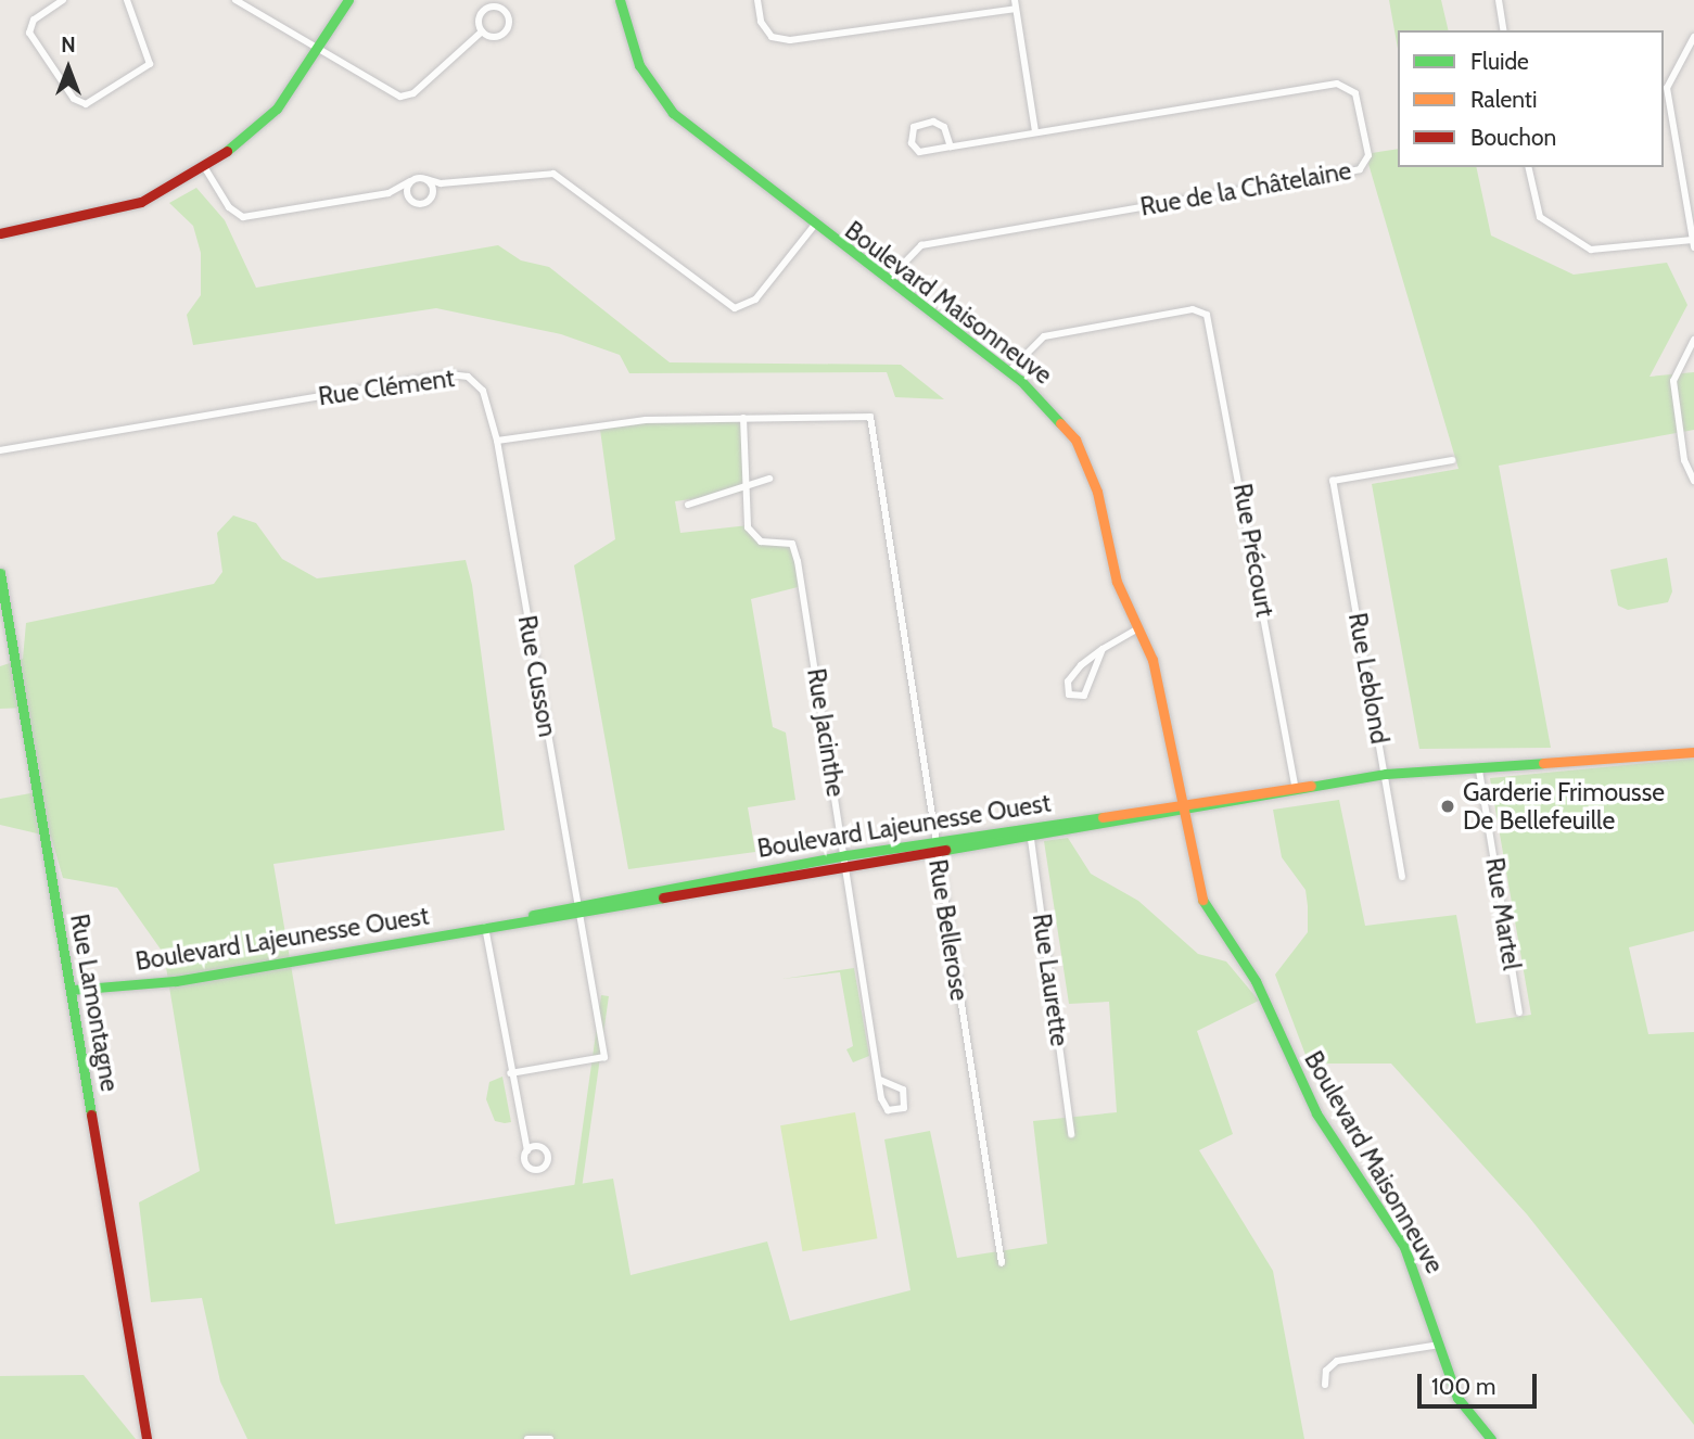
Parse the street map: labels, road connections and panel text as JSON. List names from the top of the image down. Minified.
{"streets":{"street":["Rue de la Châtelaine","Boulevard Maisonneuve","Rue Clément","Rue Précourt","Rue Cusson","Rue Leblond","Rue Jacinthe","Boulevard Lajeunesse Ouest","Rue Martel","Rue Bellerose","Rue Laurette","Rue Lamontagne"]},"crossings":[["Rue de la Châtelaine","Boulevard Maisonneuve"],["Boulevard Maisonneuve","Rue Précourt"],["Boulevard Maisonneuve","Boulevard Lajeunesse Ouest"],["Rue Clément","Rue Cusson"],["Rue Précourt","Boulevard Lajeunesse Ouest"],["Rue Cusson","Boulevard Lajeunesse Ouest"],["Rue Leblond","Boulevard Lajeunesse Ouest"],["Rue Jacinthe","Boulevard Lajeunesse Ouest"],["Rue Jacinthe","Rue Bellerose"],["Boulevard Lajeunesse Ouest","Rue Martel"],["Boulevard Lajeunesse Ouest","Rue Bellerose"],["Boulevard Lajeunesse Ouest","Rue Laurette"],["Boulevard Lajeunesse Ouest","Rue Lamontagne"]],"places":["Garderie Frimousse De Bellefeuille"],"legend":["Fluide","Ralenti","Bouchon"],"scale_bar":"100 m","north":"top"}
